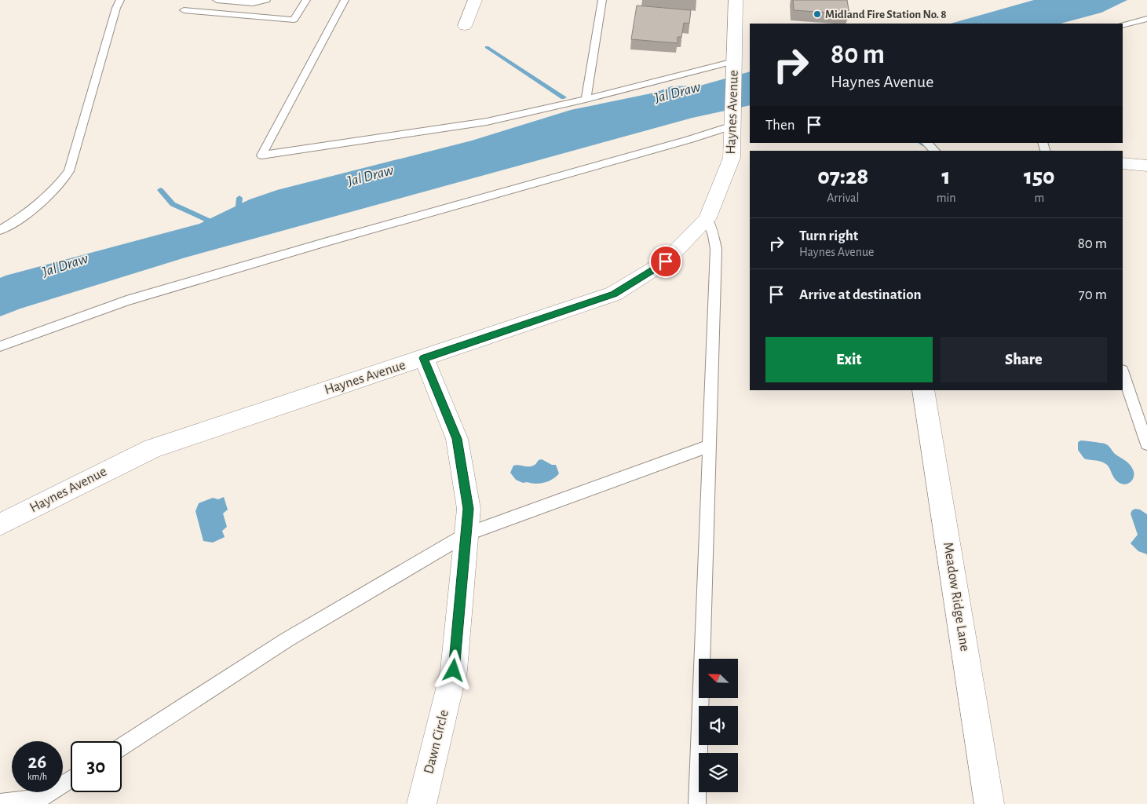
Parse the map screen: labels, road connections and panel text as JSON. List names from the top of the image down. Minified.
{"streets":{"street":["Haynes Avenue","Meadow Ridge Lane","Dawn Circle"]},"crossings":[["Haynes Avenue","Dawn Circle"]],"water":["Jal Draw"],"places":["Midland Fire Station No. 8"],"north":"top left","page":{"turn":["80 m","Haynes Avenue"],"then":"Then","eta":["07:28","Arrival","1","min","150","m"],"list":[{"name":"Turn right","note":"Haynes Avenue","value":"80 m"},{"name":"Arrive at destination","value":"70 m"}],"buttons":["Exit","Share"],"speed":"26 km/h","limit":"30"}}
